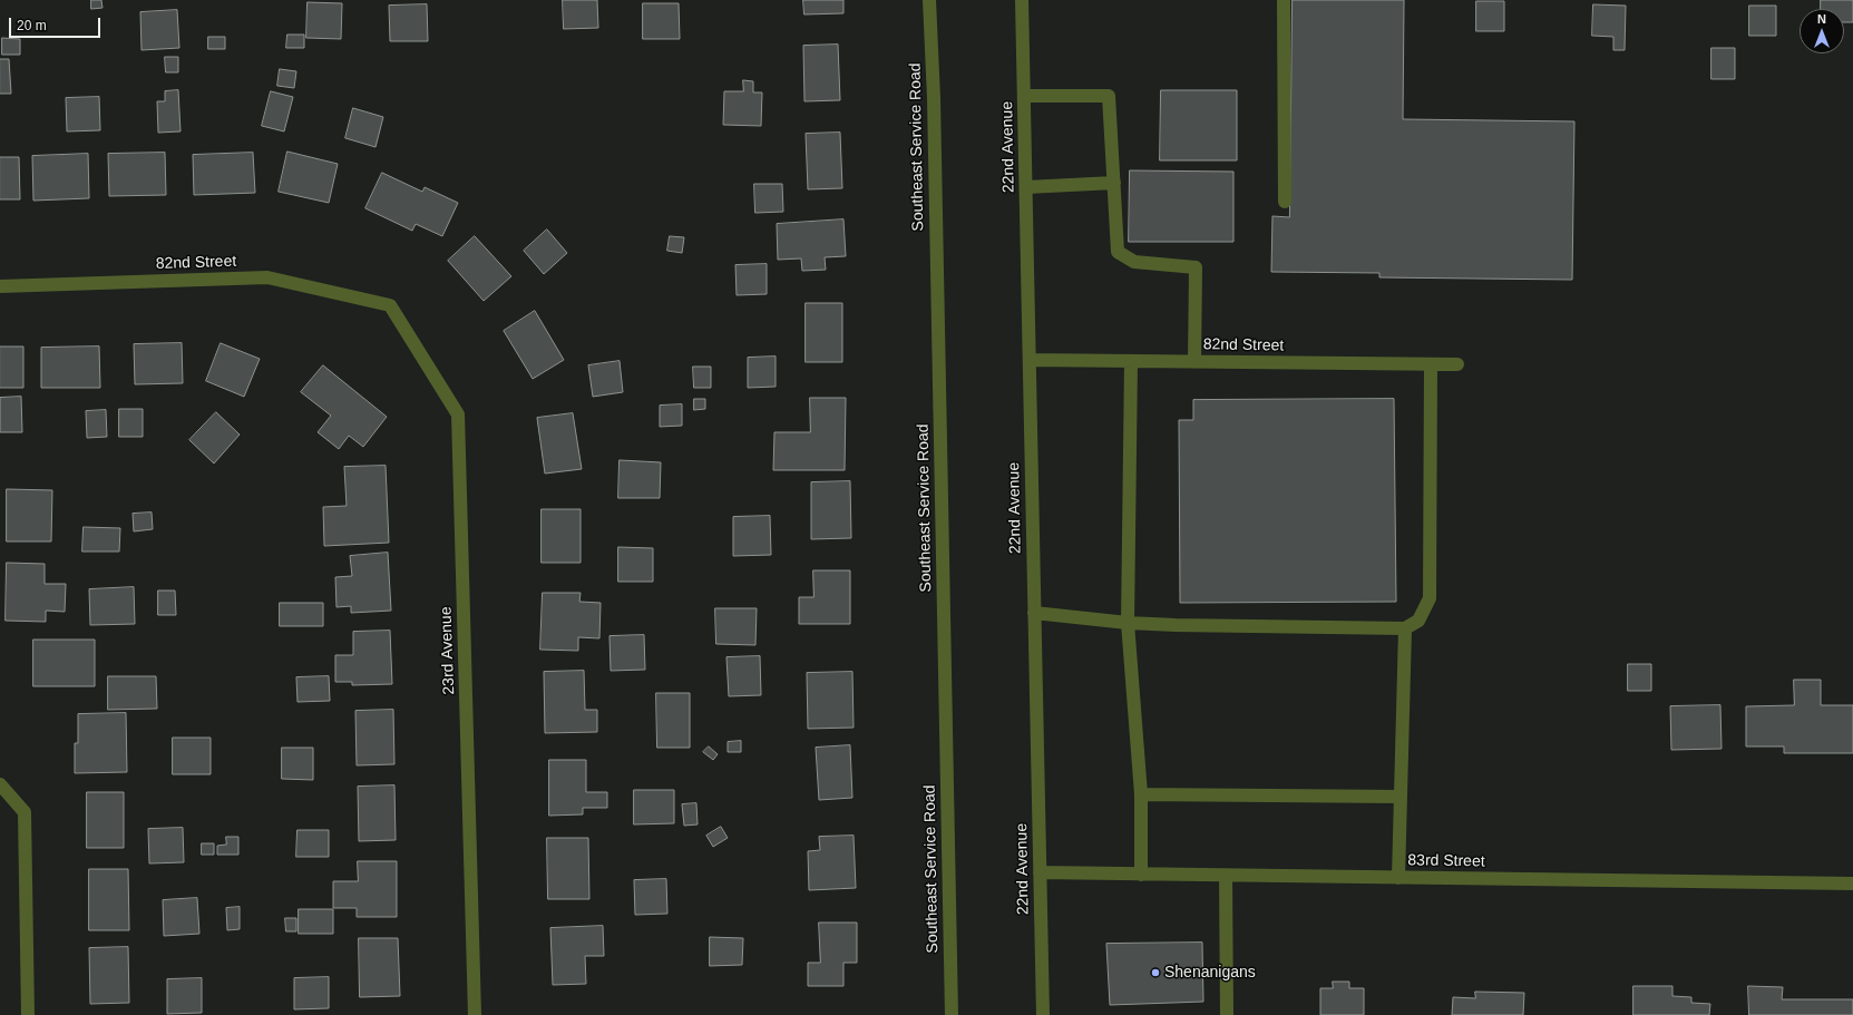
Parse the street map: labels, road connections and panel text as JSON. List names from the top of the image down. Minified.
{"streets":{"street":["Southeast Service Road","22nd Avenue","82nd Street","23rd Avenue","83rd Street"]},"crossings":[["22nd Avenue","82nd Street"],["22nd Avenue","83rd Street"],["82nd Street","23rd Avenue"]],"places":["Shenanigans"],"scale_bar":"20 m","north":"top"}
